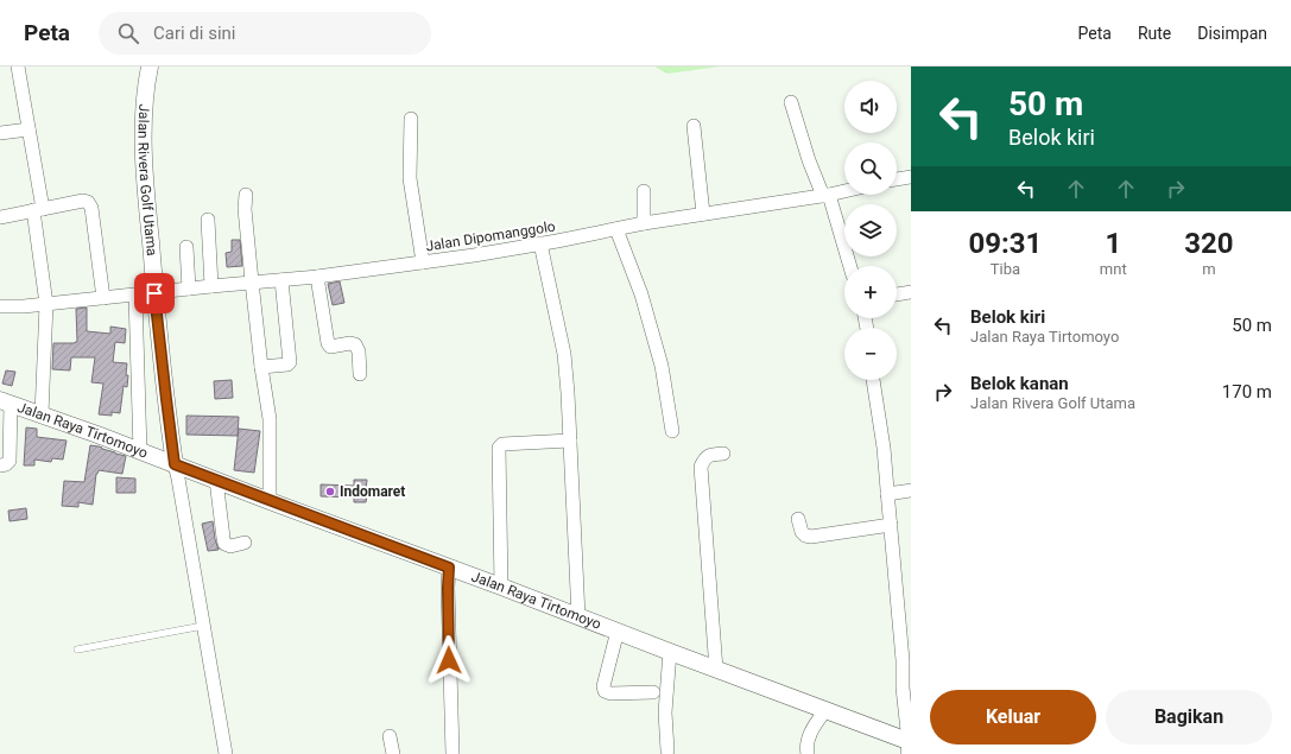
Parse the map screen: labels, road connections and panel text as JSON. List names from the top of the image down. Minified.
{"streets":{"street":["Jalan Rivera Golf Utama","Jalan Dipomanggolo","Jalan Raya Tirtomoyo"]},"crossings":[["Jalan Rivera Golf Utama","Jalan Dipomanggolo"],["Jalan Rivera Golf Utama","Jalan Raya Tirtomoyo"]],"places":["Indomaret"],"page":{"header":"Peta","search":"Cari di sini","nav":["Peta","Rute","Disimpan"],"turn":["50 m","Belok kiri"],"map_buttons":["+","−"],"eta":["09:31","Tiba","1","mnt","320","m"],"list":[{"name":"Belok kiri","note":"Jalan Raya Tirtomoyo","value":"50 m"},{"name":"Belok kanan","note":"Jalan Rivera Golf Utama","value":"170 m"}],"buttons":["Keluar","Bagikan"]}}
